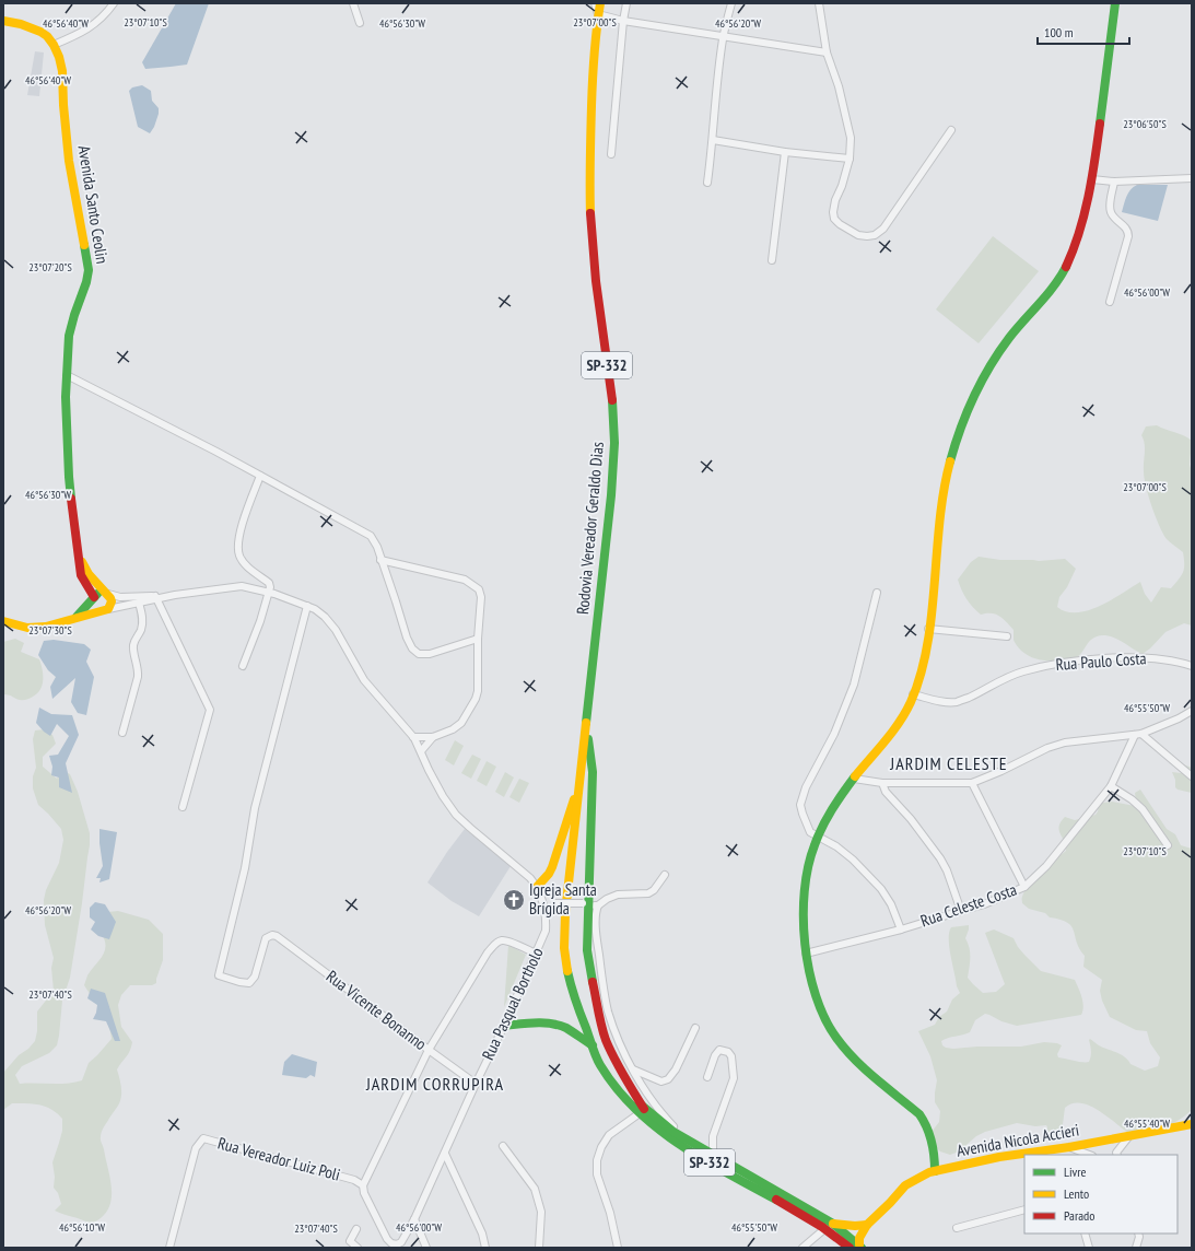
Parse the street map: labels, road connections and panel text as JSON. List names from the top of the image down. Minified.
{"streets":{"street":["Avenida Santo Ceolin","SP-332","Rodovia Vereador Geraldo Dias","Rua Paulo Costa","Rua Celeste Costa","Rua Pasqual Bortholo","Rua Vicente Bonanno","Avenida Nicola Accieri","Rua Vereador Luiz Poli"]},"crossings":[["Rodovia Vereador Geraldo Dias","Avenida Nicola Accieri"],["Rua Pasqual Bortholo","Rua Vicente Bonanno"]],"districts":["JARDIM CELESTE","JARDIM CORRUPIRA"],"places":{"church":["Igreja Santa Brígida"]},"legend":["Livre","Lento","Parado"],"scale_bar":"100 m","coordinates":["23°07'10\"S","23°07'00\"S","46°56'40\"W","46°56'30\"W","46°56'20\"W","23°06'50\"S","23°07'20\"S","46°56'00\"W","23°07'30\"S","46°55'50\"W","23°07'40\"S","46°55'40\"W","46°56'10\"W"]}
